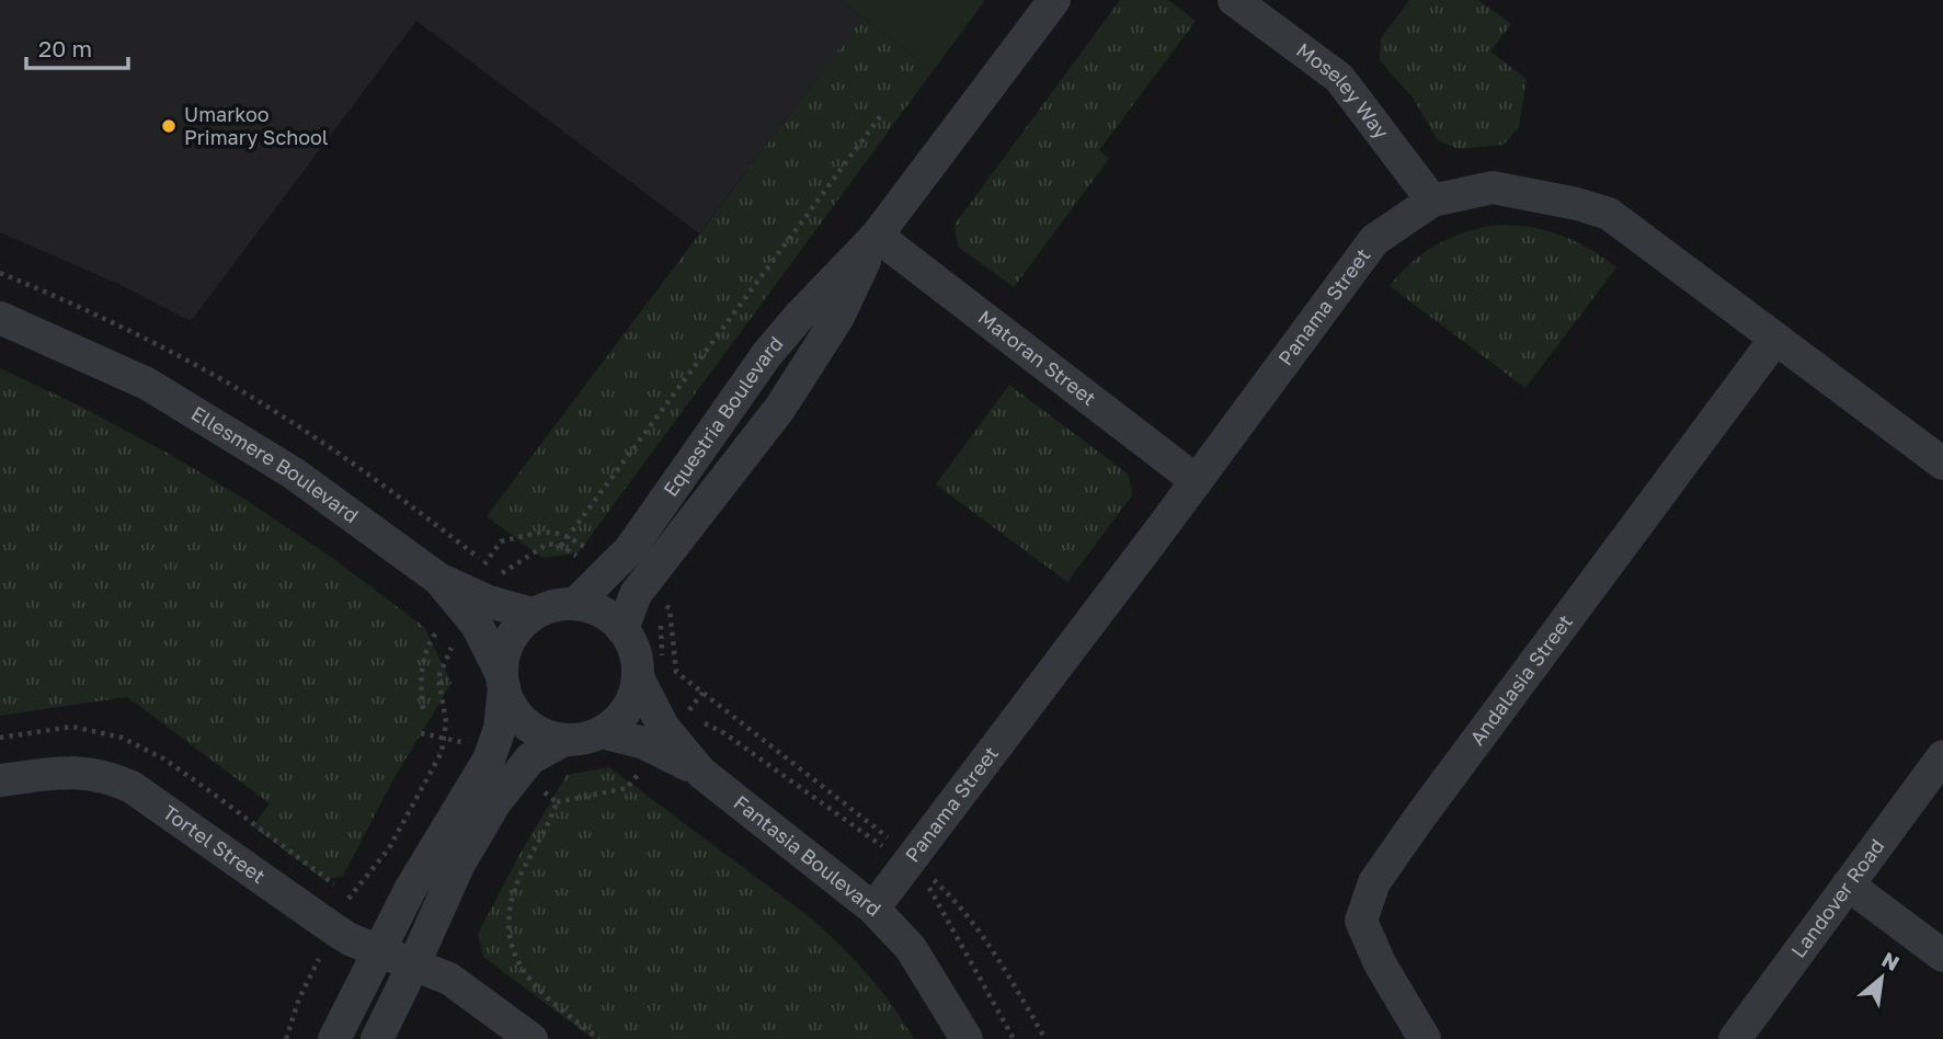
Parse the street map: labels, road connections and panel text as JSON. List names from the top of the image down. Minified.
{"streets":{"street":["Moseley Way","Panama Street","Matoran Street","Equestria Boulevard","Ellesmere Boulevard","Andalasia Street","Tortel Street","Fantasia Boulevard","Landover Road"]},"crossings":[["Moseley Way","Panama Street"],["Panama Street","Matoran Street"],["Panama Street","Andalasia Street"],["Panama Street","Fantasia Boulevard"],["Matoran Street","Equestria Boulevard"],["Equestria Boulevard","Ellesmere Boulevard"],["Equestria Boulevard","Fantasia Boulevard"],["Ellesmere Boulevard","Fantasia Boulevard"]],"places":["Umarkoo Primary School"],"scale_bar":"20 m","north":"top right"}
